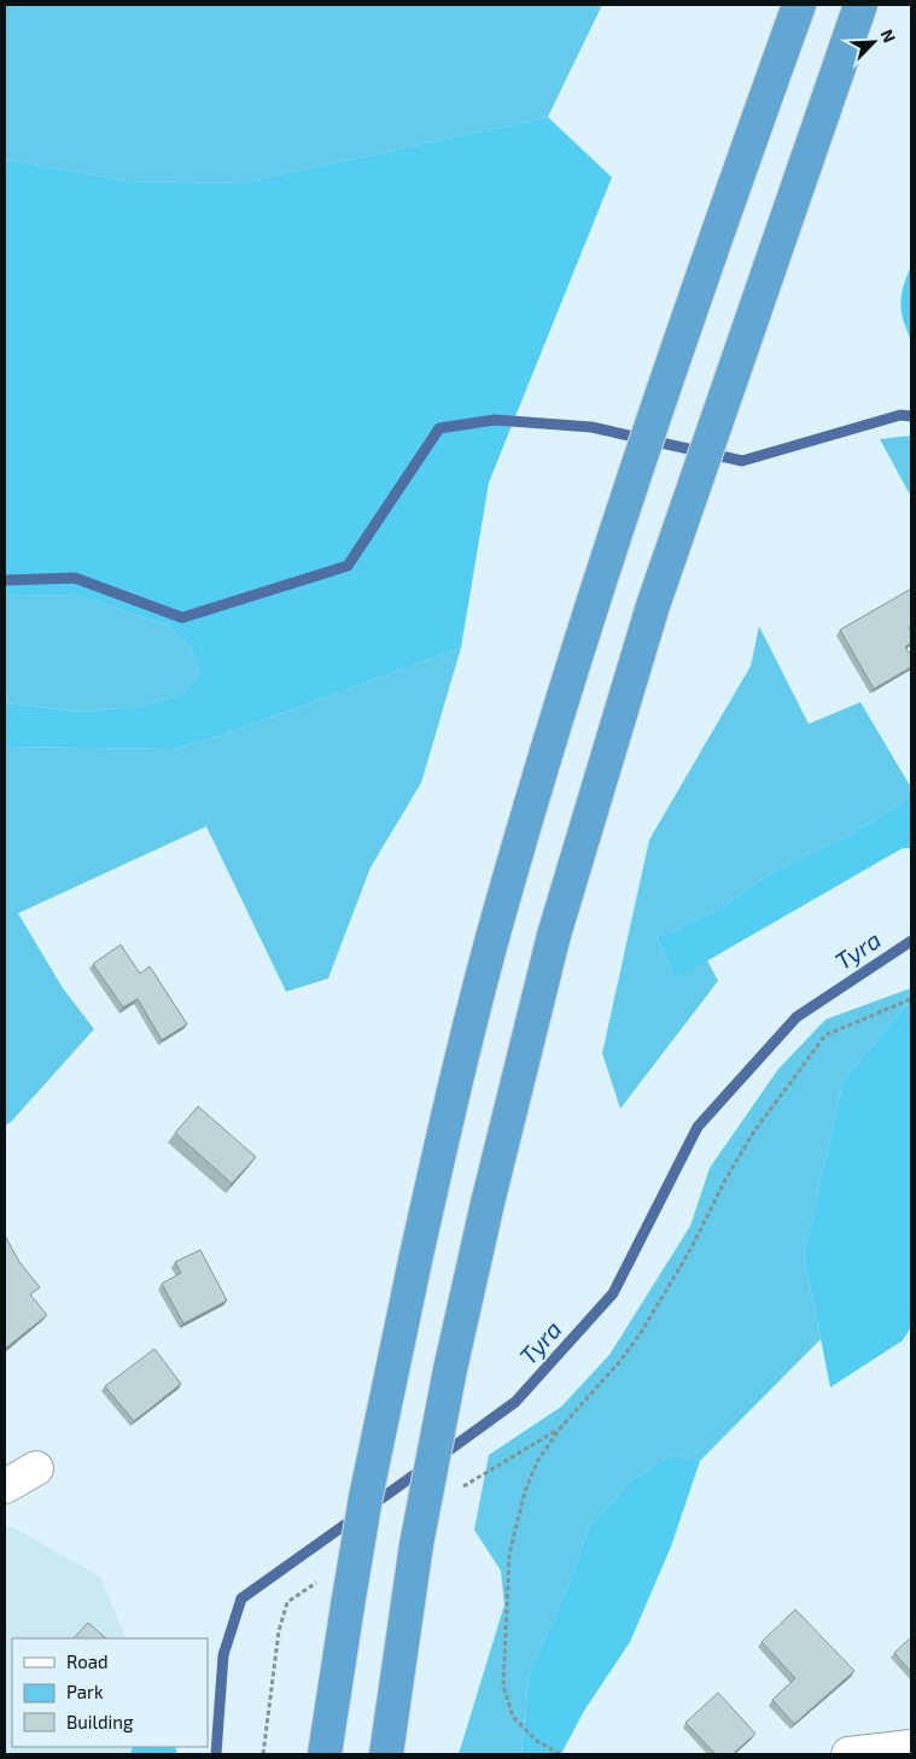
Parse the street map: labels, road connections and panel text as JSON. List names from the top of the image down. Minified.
{"water":["Tyra"],"legend":["Road","Park","Building"],"north":"top right"}
